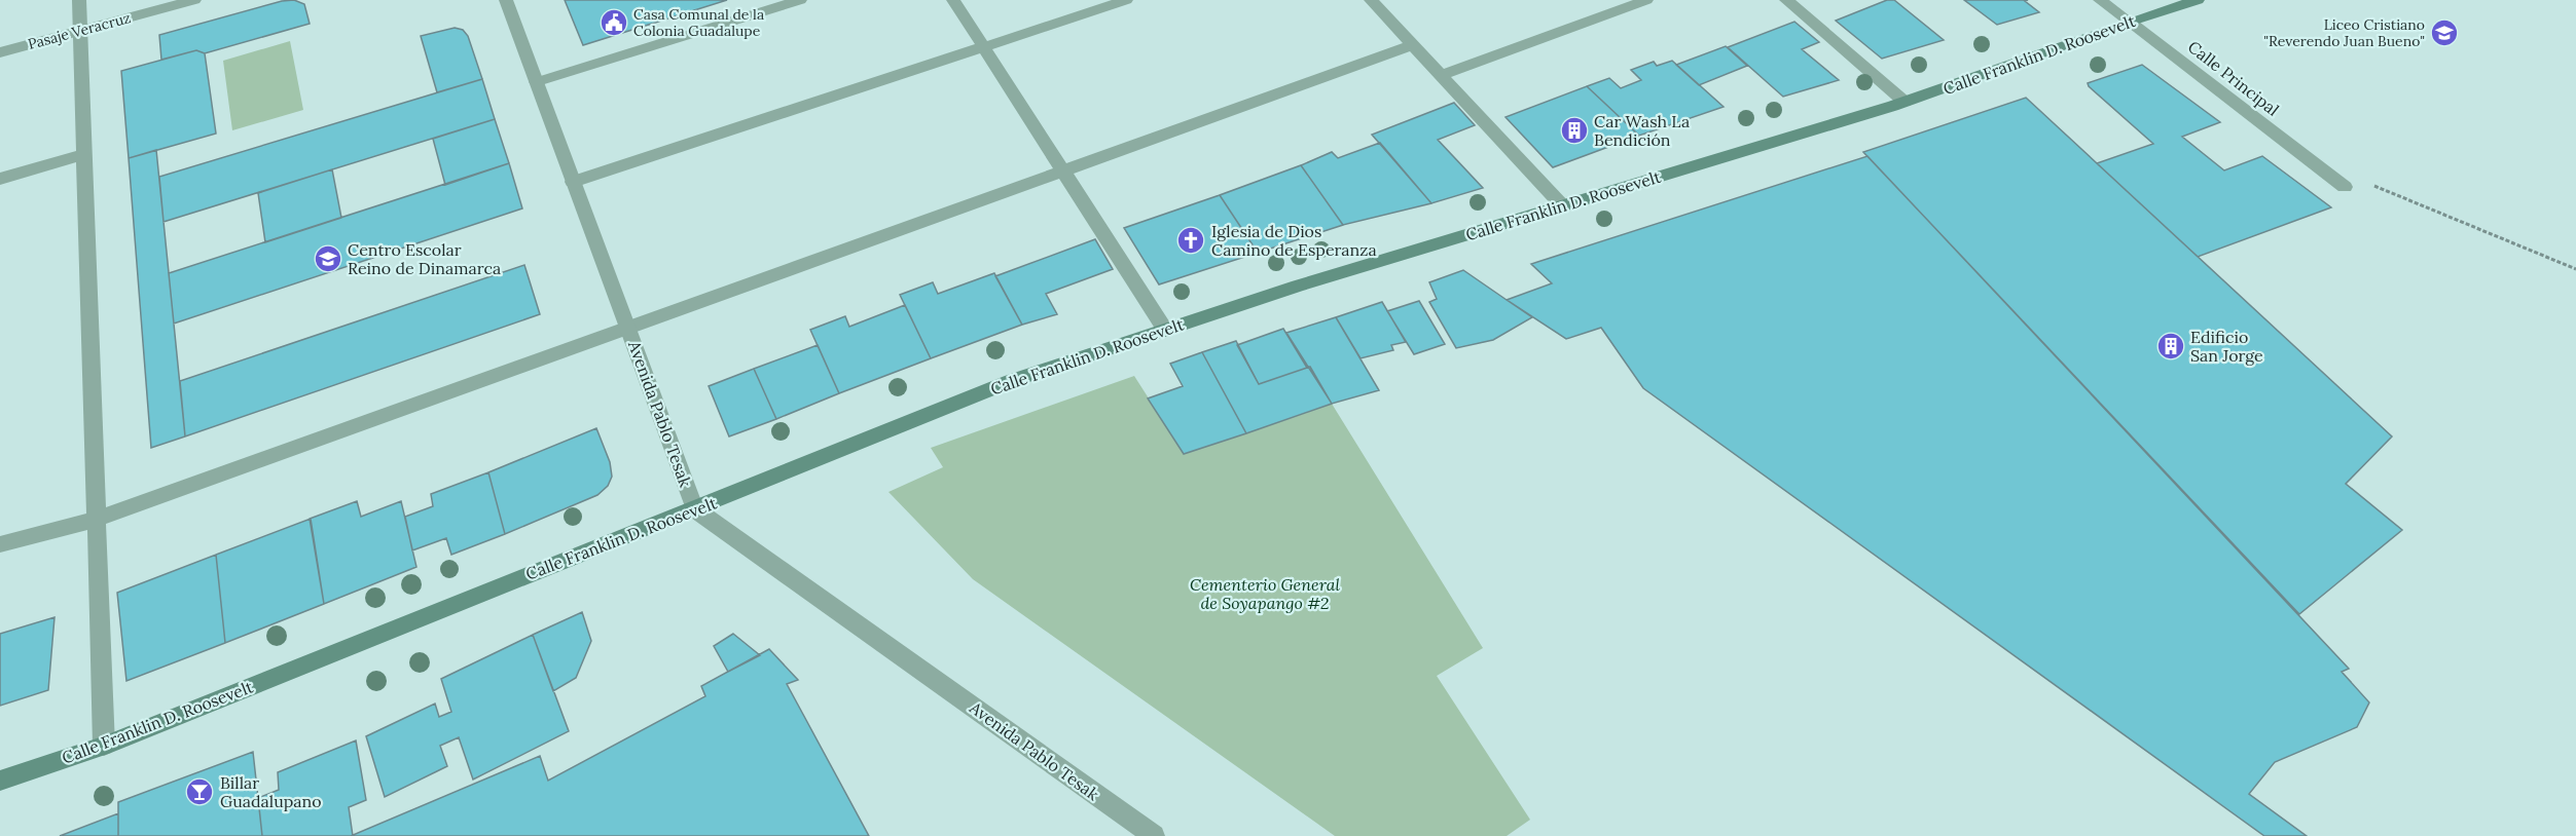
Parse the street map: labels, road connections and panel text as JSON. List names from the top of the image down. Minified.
{"streets":{"main road":["Calle Franklin D. Roosevelt"],"street":["Pasaje Veracruz","Calle Principal","Avenida Pablo Tesak"]},"crossings":[["Calle Franklin D. Roosevelt","Calle Principal"],["Calle Franklin D. Roosevelt","Avenida Pablo Tesak"]],"parks":["Cementerio General de Soyapango #2"],"places":{"public building":["Casa Comunal de la Colonia Guadalupe"],"school or university":["Liceo Cristiano \"Reverendo Juan Bueno\"","Centro Escolar Reino de Dinamarca"],"building":["Car Wash La Bendición","Edificio San Jorge"],"church":["Iglesia de Dios Camino de Esperanza"],"bar":["Billar Guadalupano"]}}
